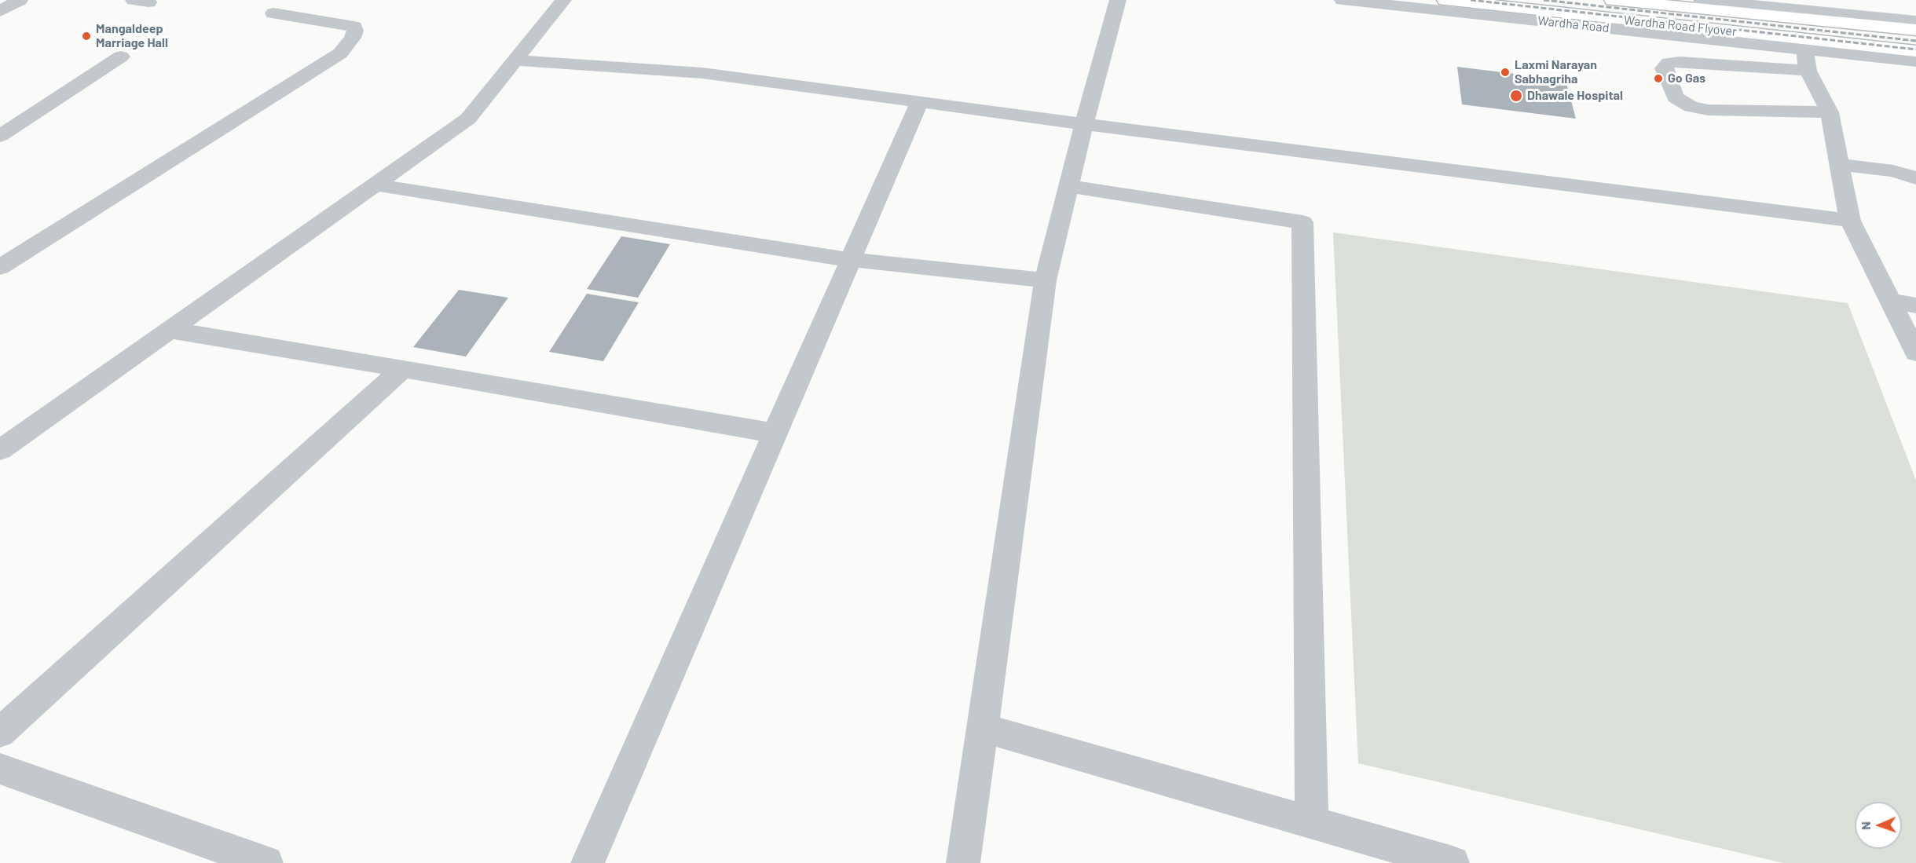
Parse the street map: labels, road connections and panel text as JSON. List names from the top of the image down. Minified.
{"streets":{"highway":["Wardha Road Flyover"],"street":["Wardha Road"]},"places":["Mangaldeep Marriage Hall","Laxmi Narayan Sabhagriha","Go Gas","Dhawale Hospital"],"north":"left"}
